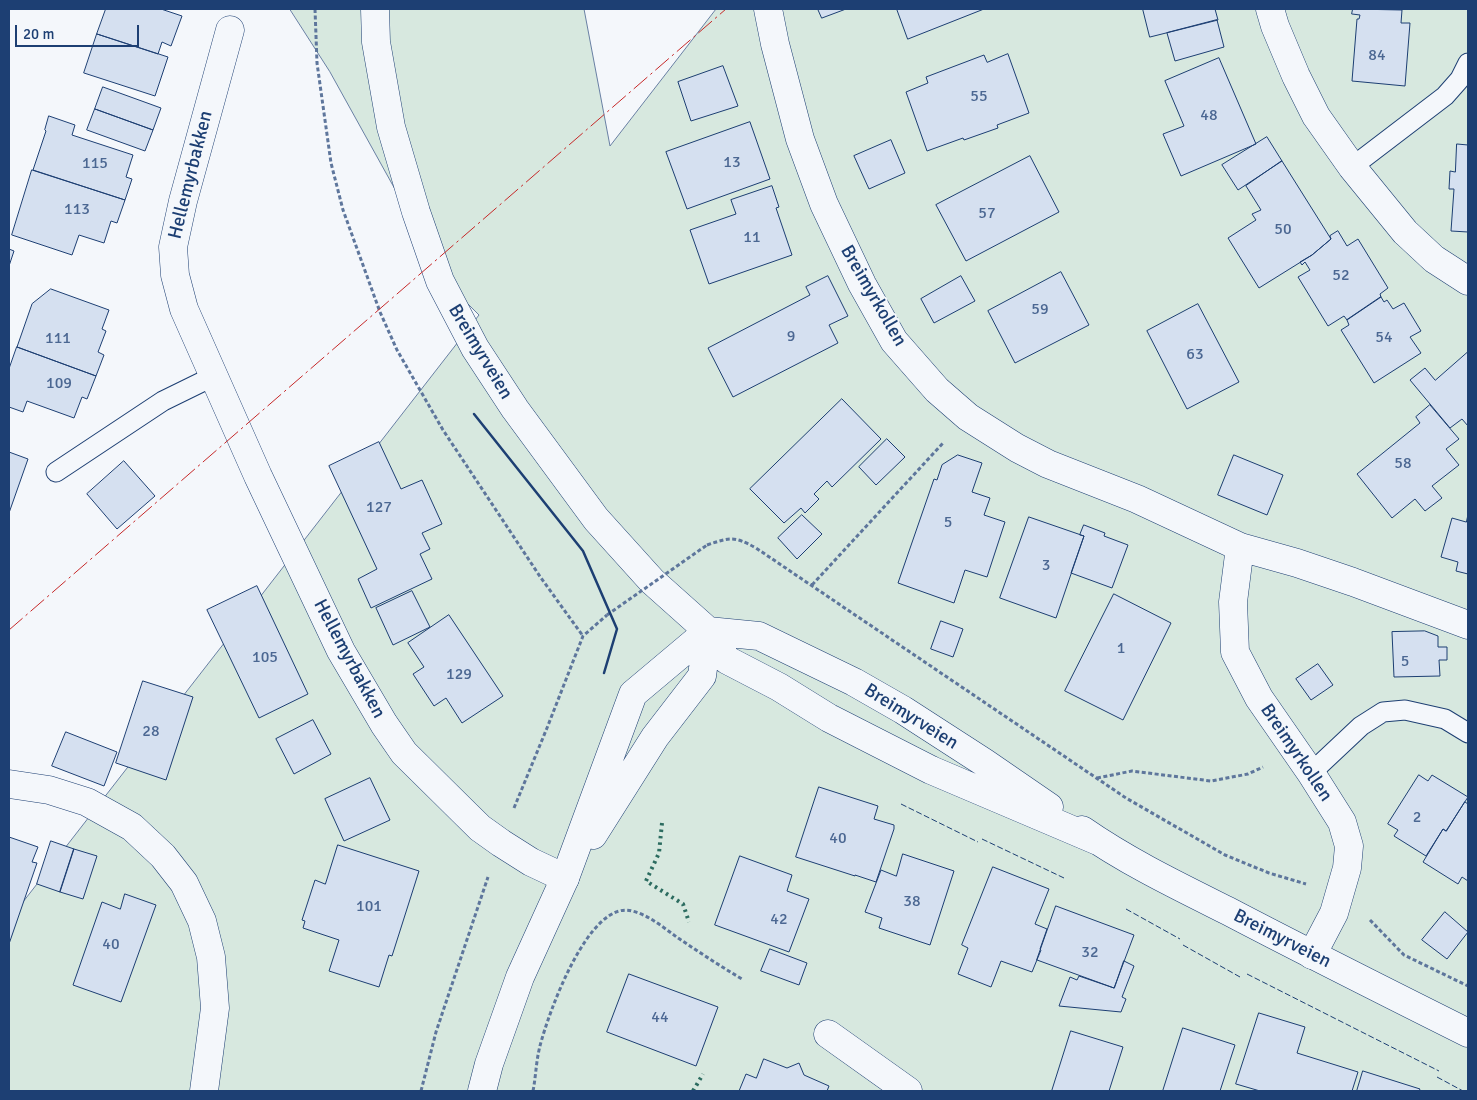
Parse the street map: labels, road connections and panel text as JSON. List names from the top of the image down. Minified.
{"streets":{"street":["Hellemyrbakken","Breimyrkollen","Breimyrveien"]},"crossings":[["Breimyrkollen","Breimyrveien"]],"house_numbers":["84","55","48","13","115","113","57","50","11","52","59","9","54","111","63","109","58","127","5","3","1","105","5","129","28","2","40","38","101","42","40","32","44"],"scale_bar":"20 m"}
